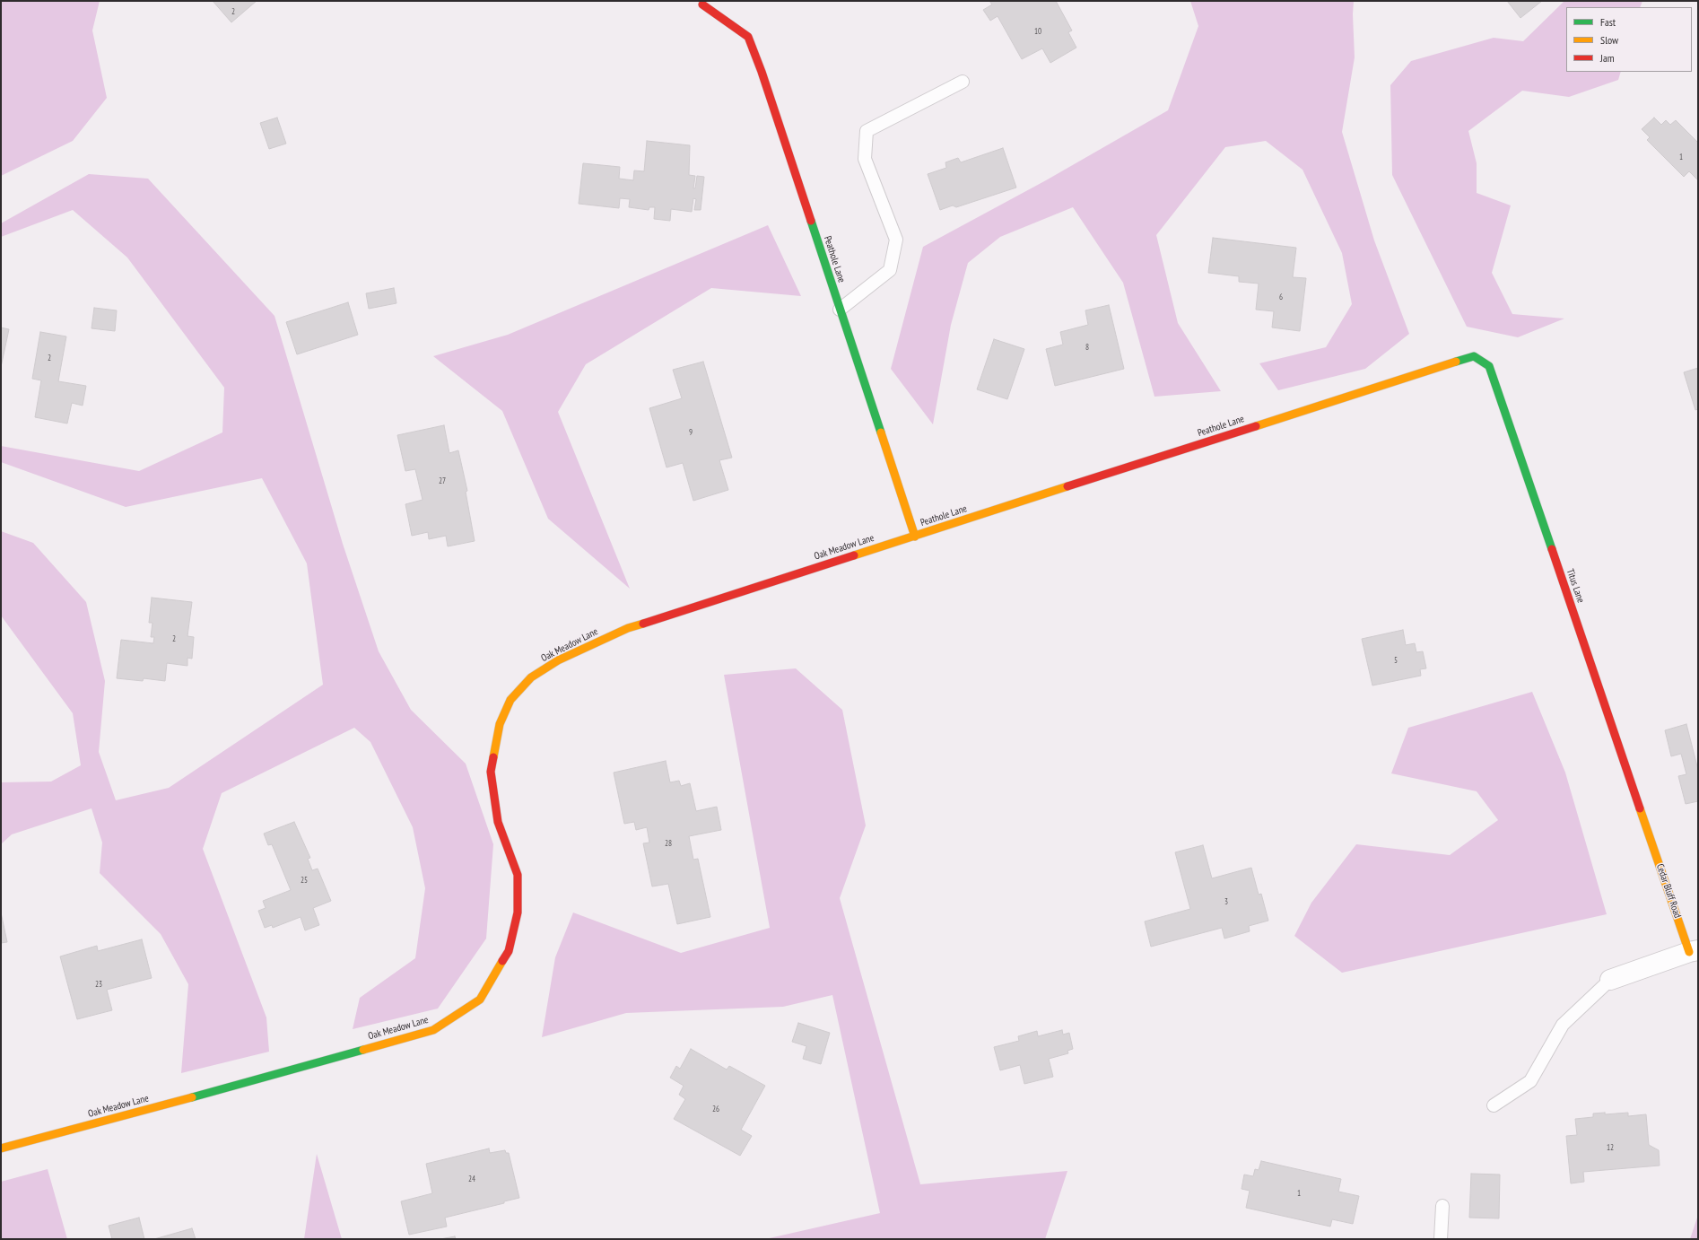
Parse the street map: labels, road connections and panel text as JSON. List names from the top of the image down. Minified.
{"streets":{"street":["Peathole Lane","Oak Meadow Lane","Titus Lane","Cedar Bluff Road"]},"crossings":[["Peathole Lane","Oak Meadow Lane"],["Peathole Lane","Titus Lane"],["Titus Lane","Cedar Bluff Road"]],"house_numbers":["2","10","1","6","8","2","9","27","2","5","28","25","3","23","26","12","24","1"],"legend":["Fast","Slow","Jam"]}
